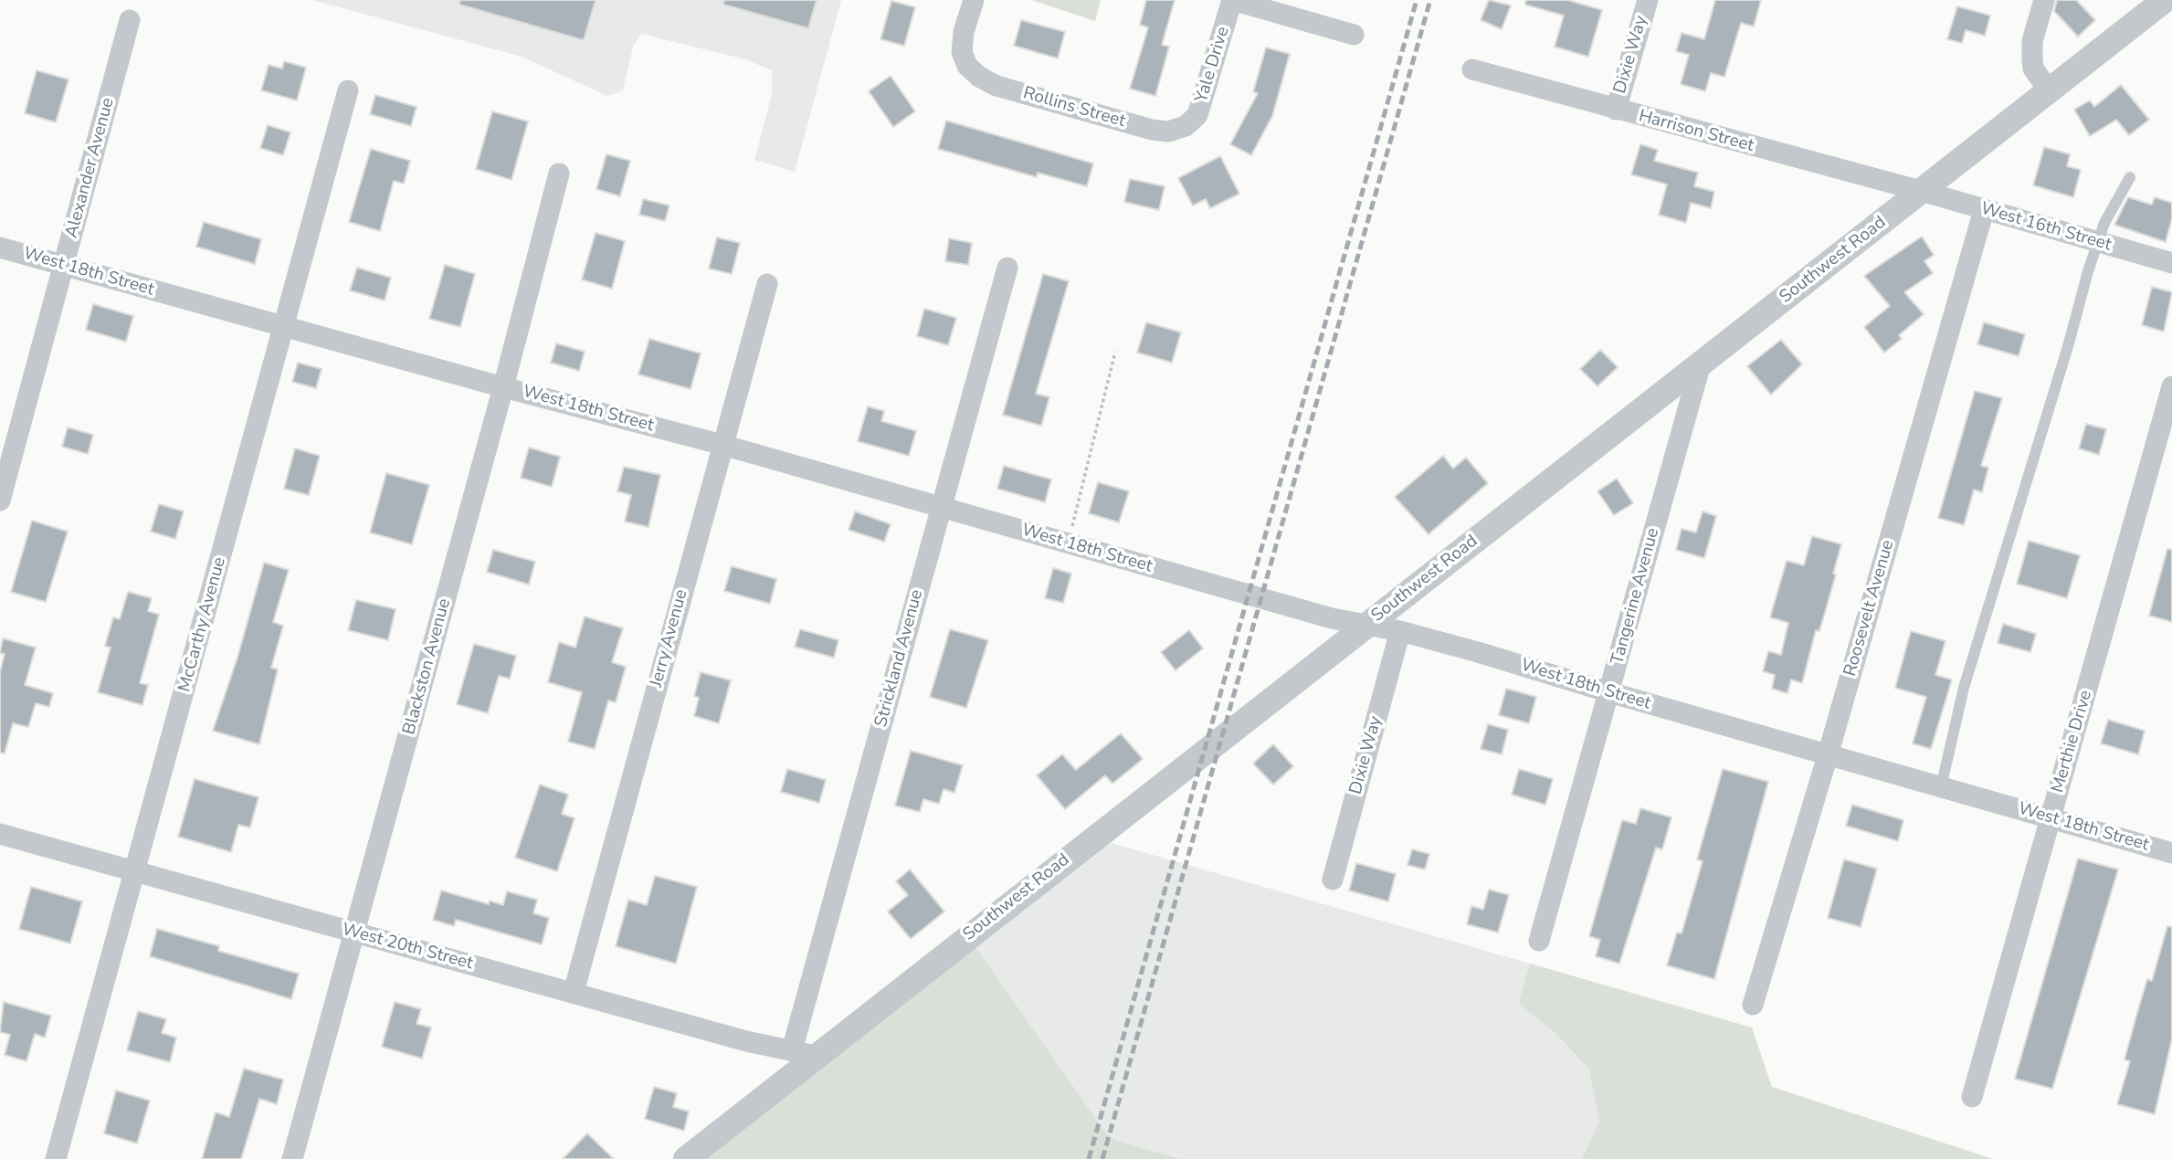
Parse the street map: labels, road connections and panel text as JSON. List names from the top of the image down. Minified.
{"streets":{"street":["Dixie Way","Yale Drive","Rollins Street","Harrison Street","Alexander Avenue","West 16th Street","Southwest Road","West 18th Street","Tangerine Avenue","Roosevelt Avenue","McCarthy Avenue","Jerry Avenue","Strickland Avenue","Blackston Avenue","Merthie Drive","West 20th Street"]},"crossings":[["Dixie Way","Harrison Street"],["Dixie Way","West 18th Street"],["Yale Drive","Rollins Street"],["Harrison Street","West 16th Street"],["Harrison Street","Southwest Road"],["Alexander Avenue","West 18th Street"],["West 16th Street","Southwest Road"],["West 16th Street","Roosevelt Avenue"],["Southwest Road","West 18th Street"],["Southwest Road","Tangerine Avenue"],["Southwest Road","Strickland Avenue"],["Southwest Road","West 20th Street"],["West 18th Street","Tangerine Avenue"],["West 18th Street","Roosevelt Avenue"],["West 18th Street","McCarthy Avenue"],["West 18th Street","Jerry Avenue"],["West 18th Street","Strickland Avenue"],["West 18th Street","Blackston Avenue"],["West 18th Street","Merthie Drive"],["McCarthy Avenue","West 20th Street"],["Jerry Avenue","West 20th Street"],["Strickland Avenue","West 20th Street"],["Blackston Avenue","West 20th Street"]]}
